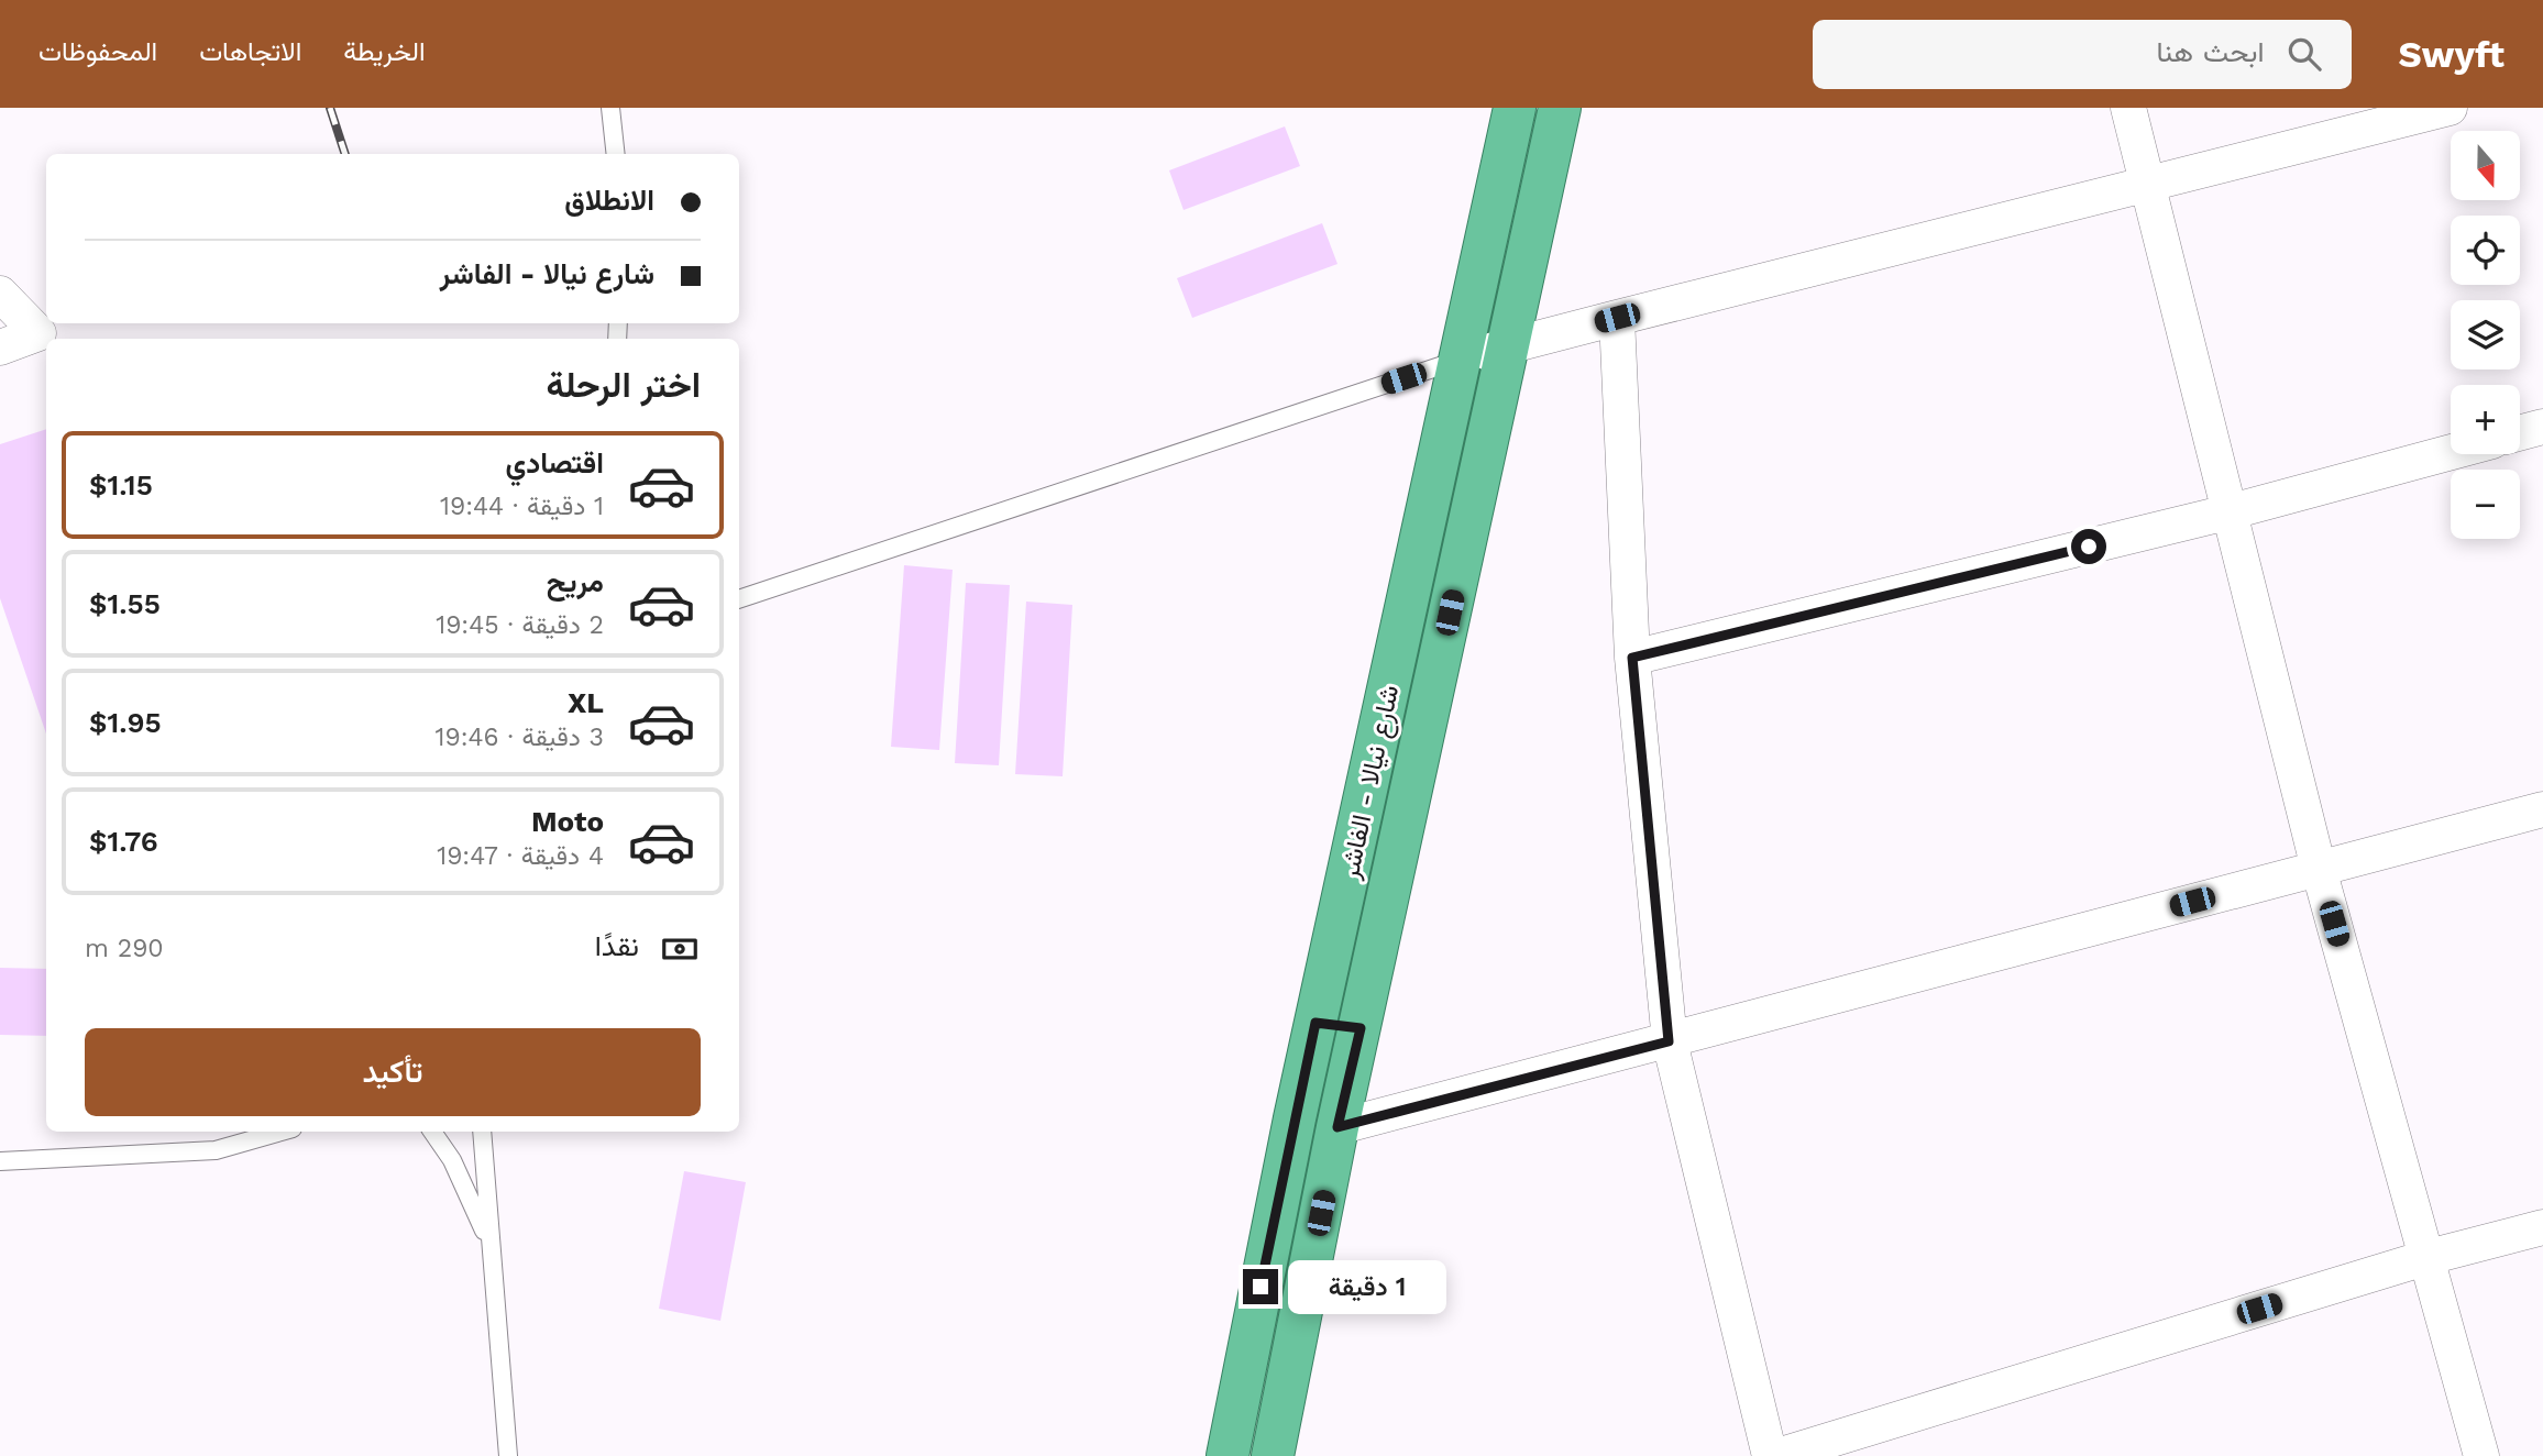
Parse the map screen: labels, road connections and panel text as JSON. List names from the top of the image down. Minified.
{"streets":{"highway":["شارع نيالا - الفاشر"]},"north":"bottom","page":{"header":"Swyft","search":"ابحث هنا","nav":["الخريطة","الاتجاهات","المحفوظات"],"map_buttons":["+","−"],"banner":["الانطلاق","شارع نيالا - الفاشر"],"heading":"اختر الرحلة","list":[{"name":"اقتصادي","note":"1 دقيقة · 19:44","value":"$1.15"},{"name":"مريح","note":"2 دقيقة · 19:45","value":"$1.55"},{"name":"XL","note":"3 دقيقة · 19:46","value":"$1.95"},{"name":"Moto","note":"4 دقيقة · 19:47","value":"$1.76"}],"pay":["نقدًا","290 m"],"buttons":"تأكيد","bubble":"1 دقيقة"}}
